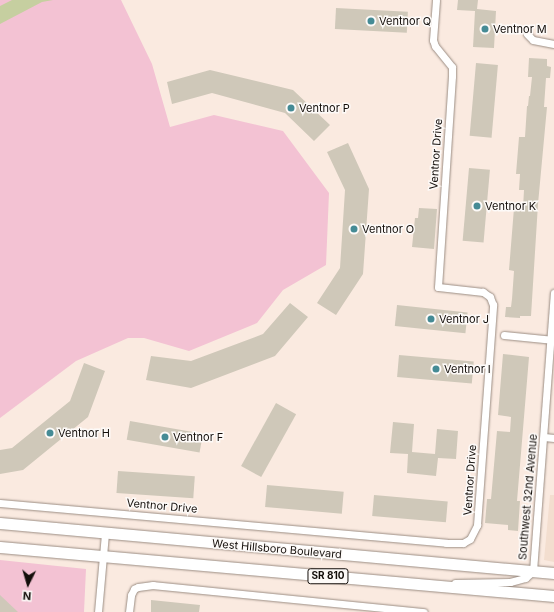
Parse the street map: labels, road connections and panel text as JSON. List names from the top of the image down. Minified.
{"streets":{"main road":["West Hillsboro Boulevard","SR 810"],"street":["Ventnor Drive","Southwest 32nd Avenue"]},"crossings":[["Southwest 32nd Avenue","West Hillsboro Boulevard"]],"places":["Ventnor Q","Ventnor M","Ventnor P","Ventnor K","Ventnor O","Ventnor J","Ventnor I","Ventnor H","Ventnor F"],"north":"bottom"}
